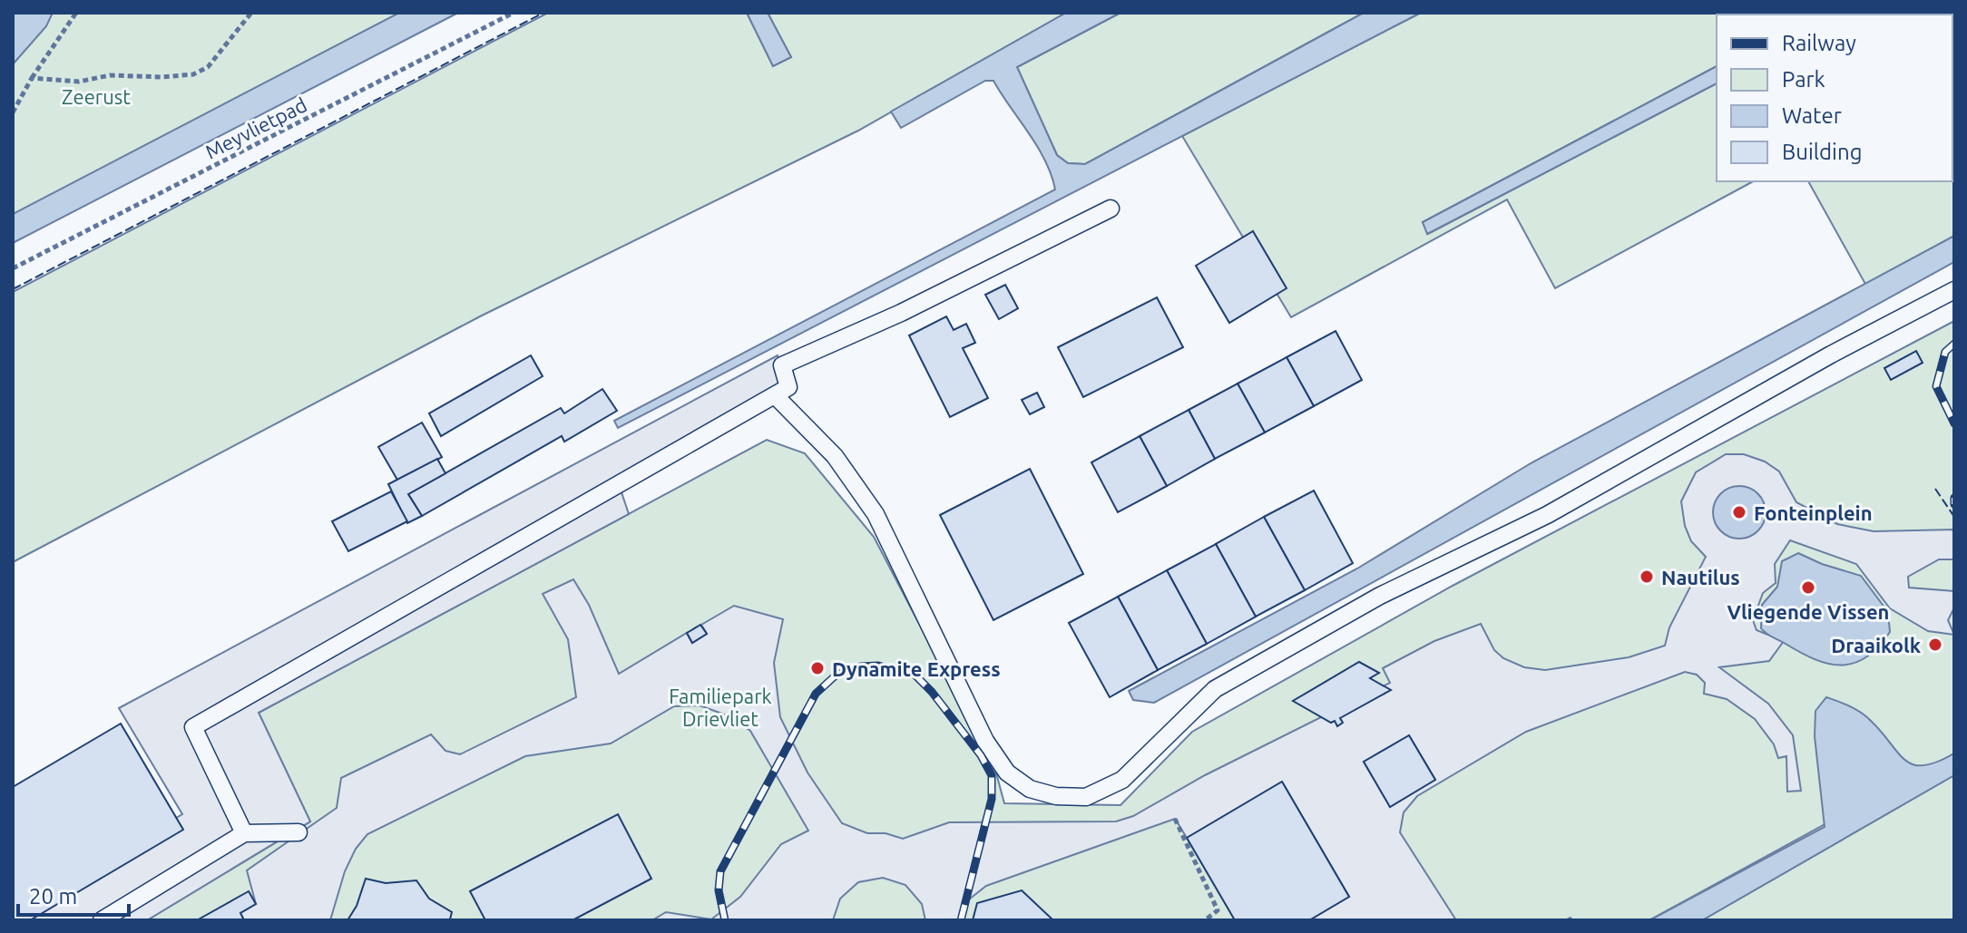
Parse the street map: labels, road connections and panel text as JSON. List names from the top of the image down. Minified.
{"streets":{"path":["Meyvlietpad"]},"parks":["Zeerust","Familiepark Drievliet"],"places":["Fonteinplein","Nautilus","Vliegende Vissen","Draaikolk","Dynamite Express"],"legend":["Railway","Park","Water","Building"],"scale_bar":"20 m"}
